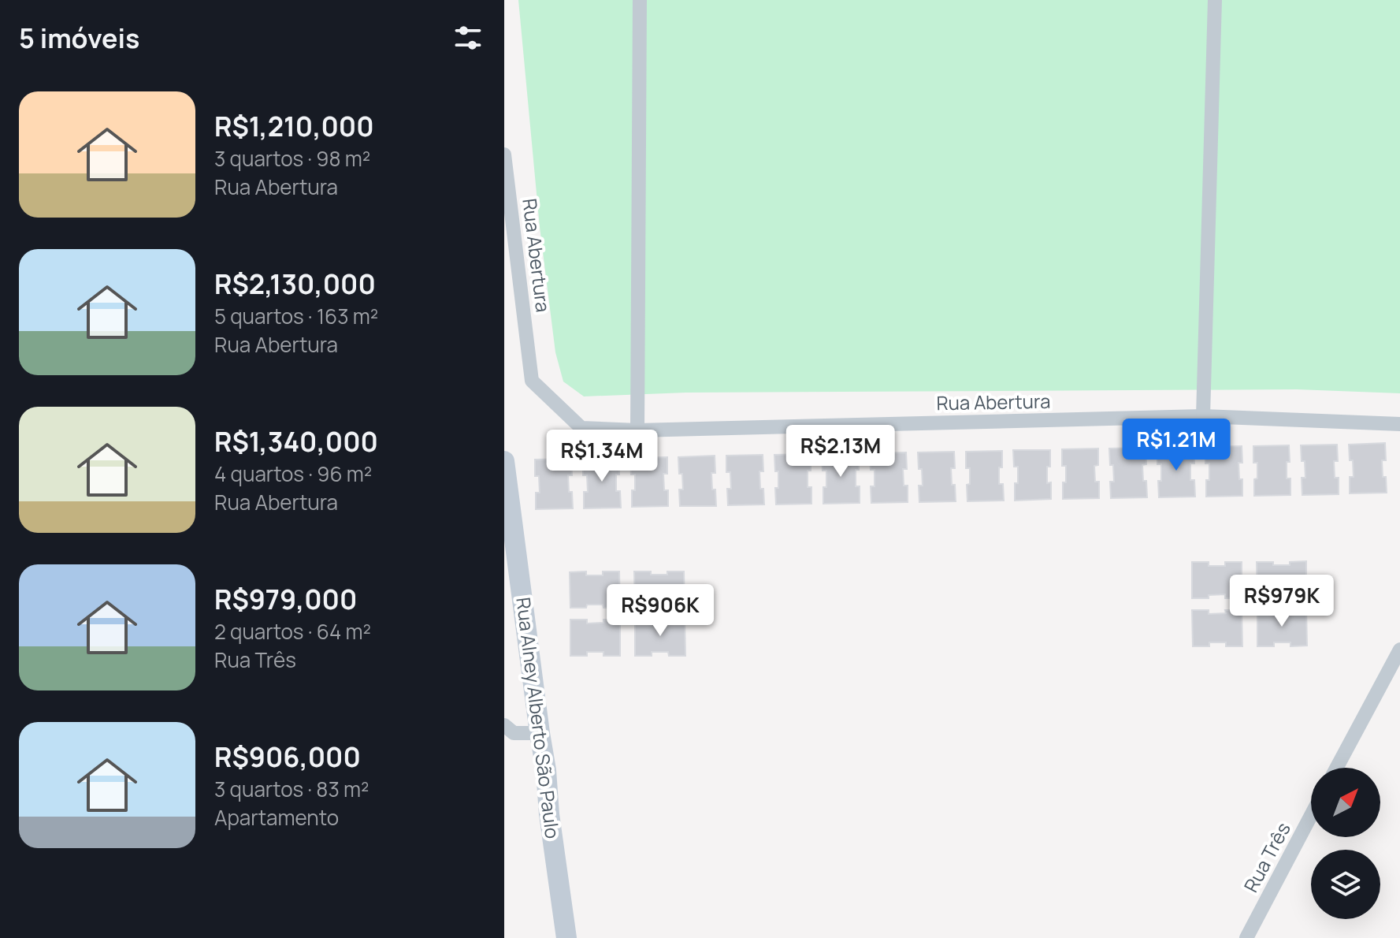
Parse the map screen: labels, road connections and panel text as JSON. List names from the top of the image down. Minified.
{"streets":{"street":["Rua Abertura","Rua Alney Alberto São Paulo","Rua Três"]},"north":"top right","page":{"heading":"5 imóveis","list":[{"name":"R$1,210,000","note":"3 quartos · 98 m² · Rua Abertura"},{"name":"R$2,130,000","note":"5 quartos · 163 m² · Rua Abertura"},{"name":"R$1,340,000","note":"4 quartos · 96 m² · Rua Abertura"},{"name":"R$979,000","note":"2 quartos · 64 m² · Rua Três"},{"name":"R$906,000","note":"3 quartos · 83 m² · Apartamento"}],"price":["R$1.21M","R$2.13M","R$1.34M","R$979K","R$906K"]}}
